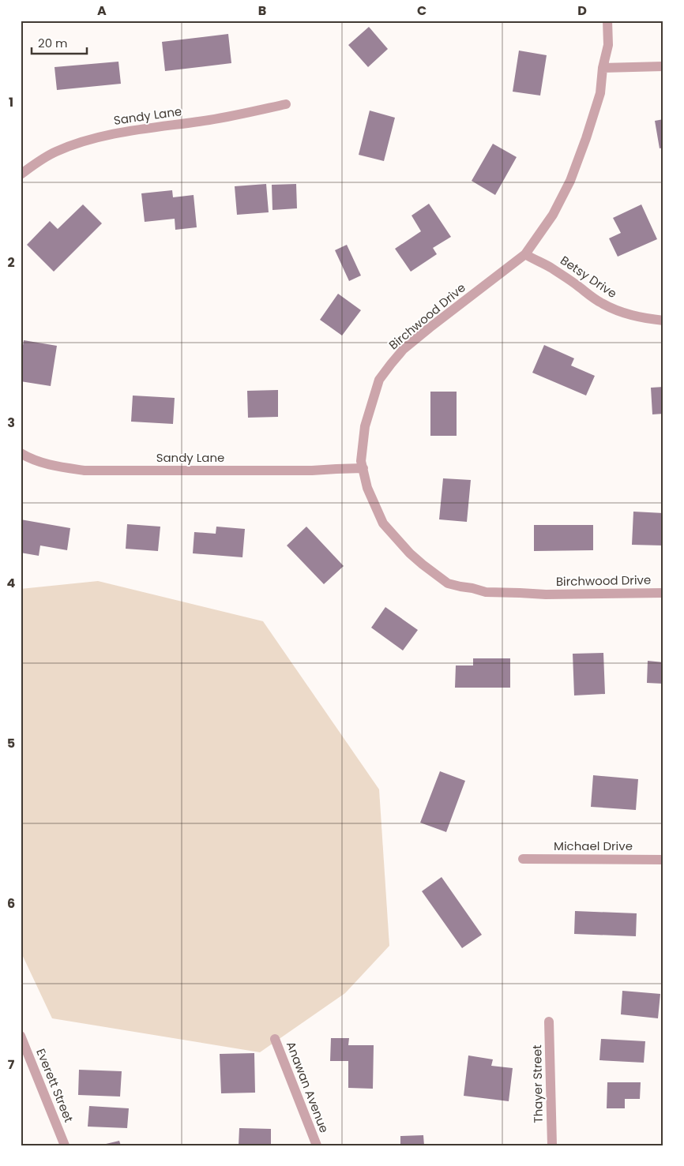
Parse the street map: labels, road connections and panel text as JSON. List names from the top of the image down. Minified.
{"streets":{"street":["Sandy Lane","Betsy Drive","Birchwood Drive","Michael Drive","Thayer Street","Everett Street","Anawan Avenue"]},"crossings":[["Sandy Lane","Birchwood Drive"],["Betsy Drive","Birchwood Drive"]],"scale_bar":"20 m","grid":{"columns":["A","B","C","D"],"rows":["1","2","3","4","5","6","7"]}}
